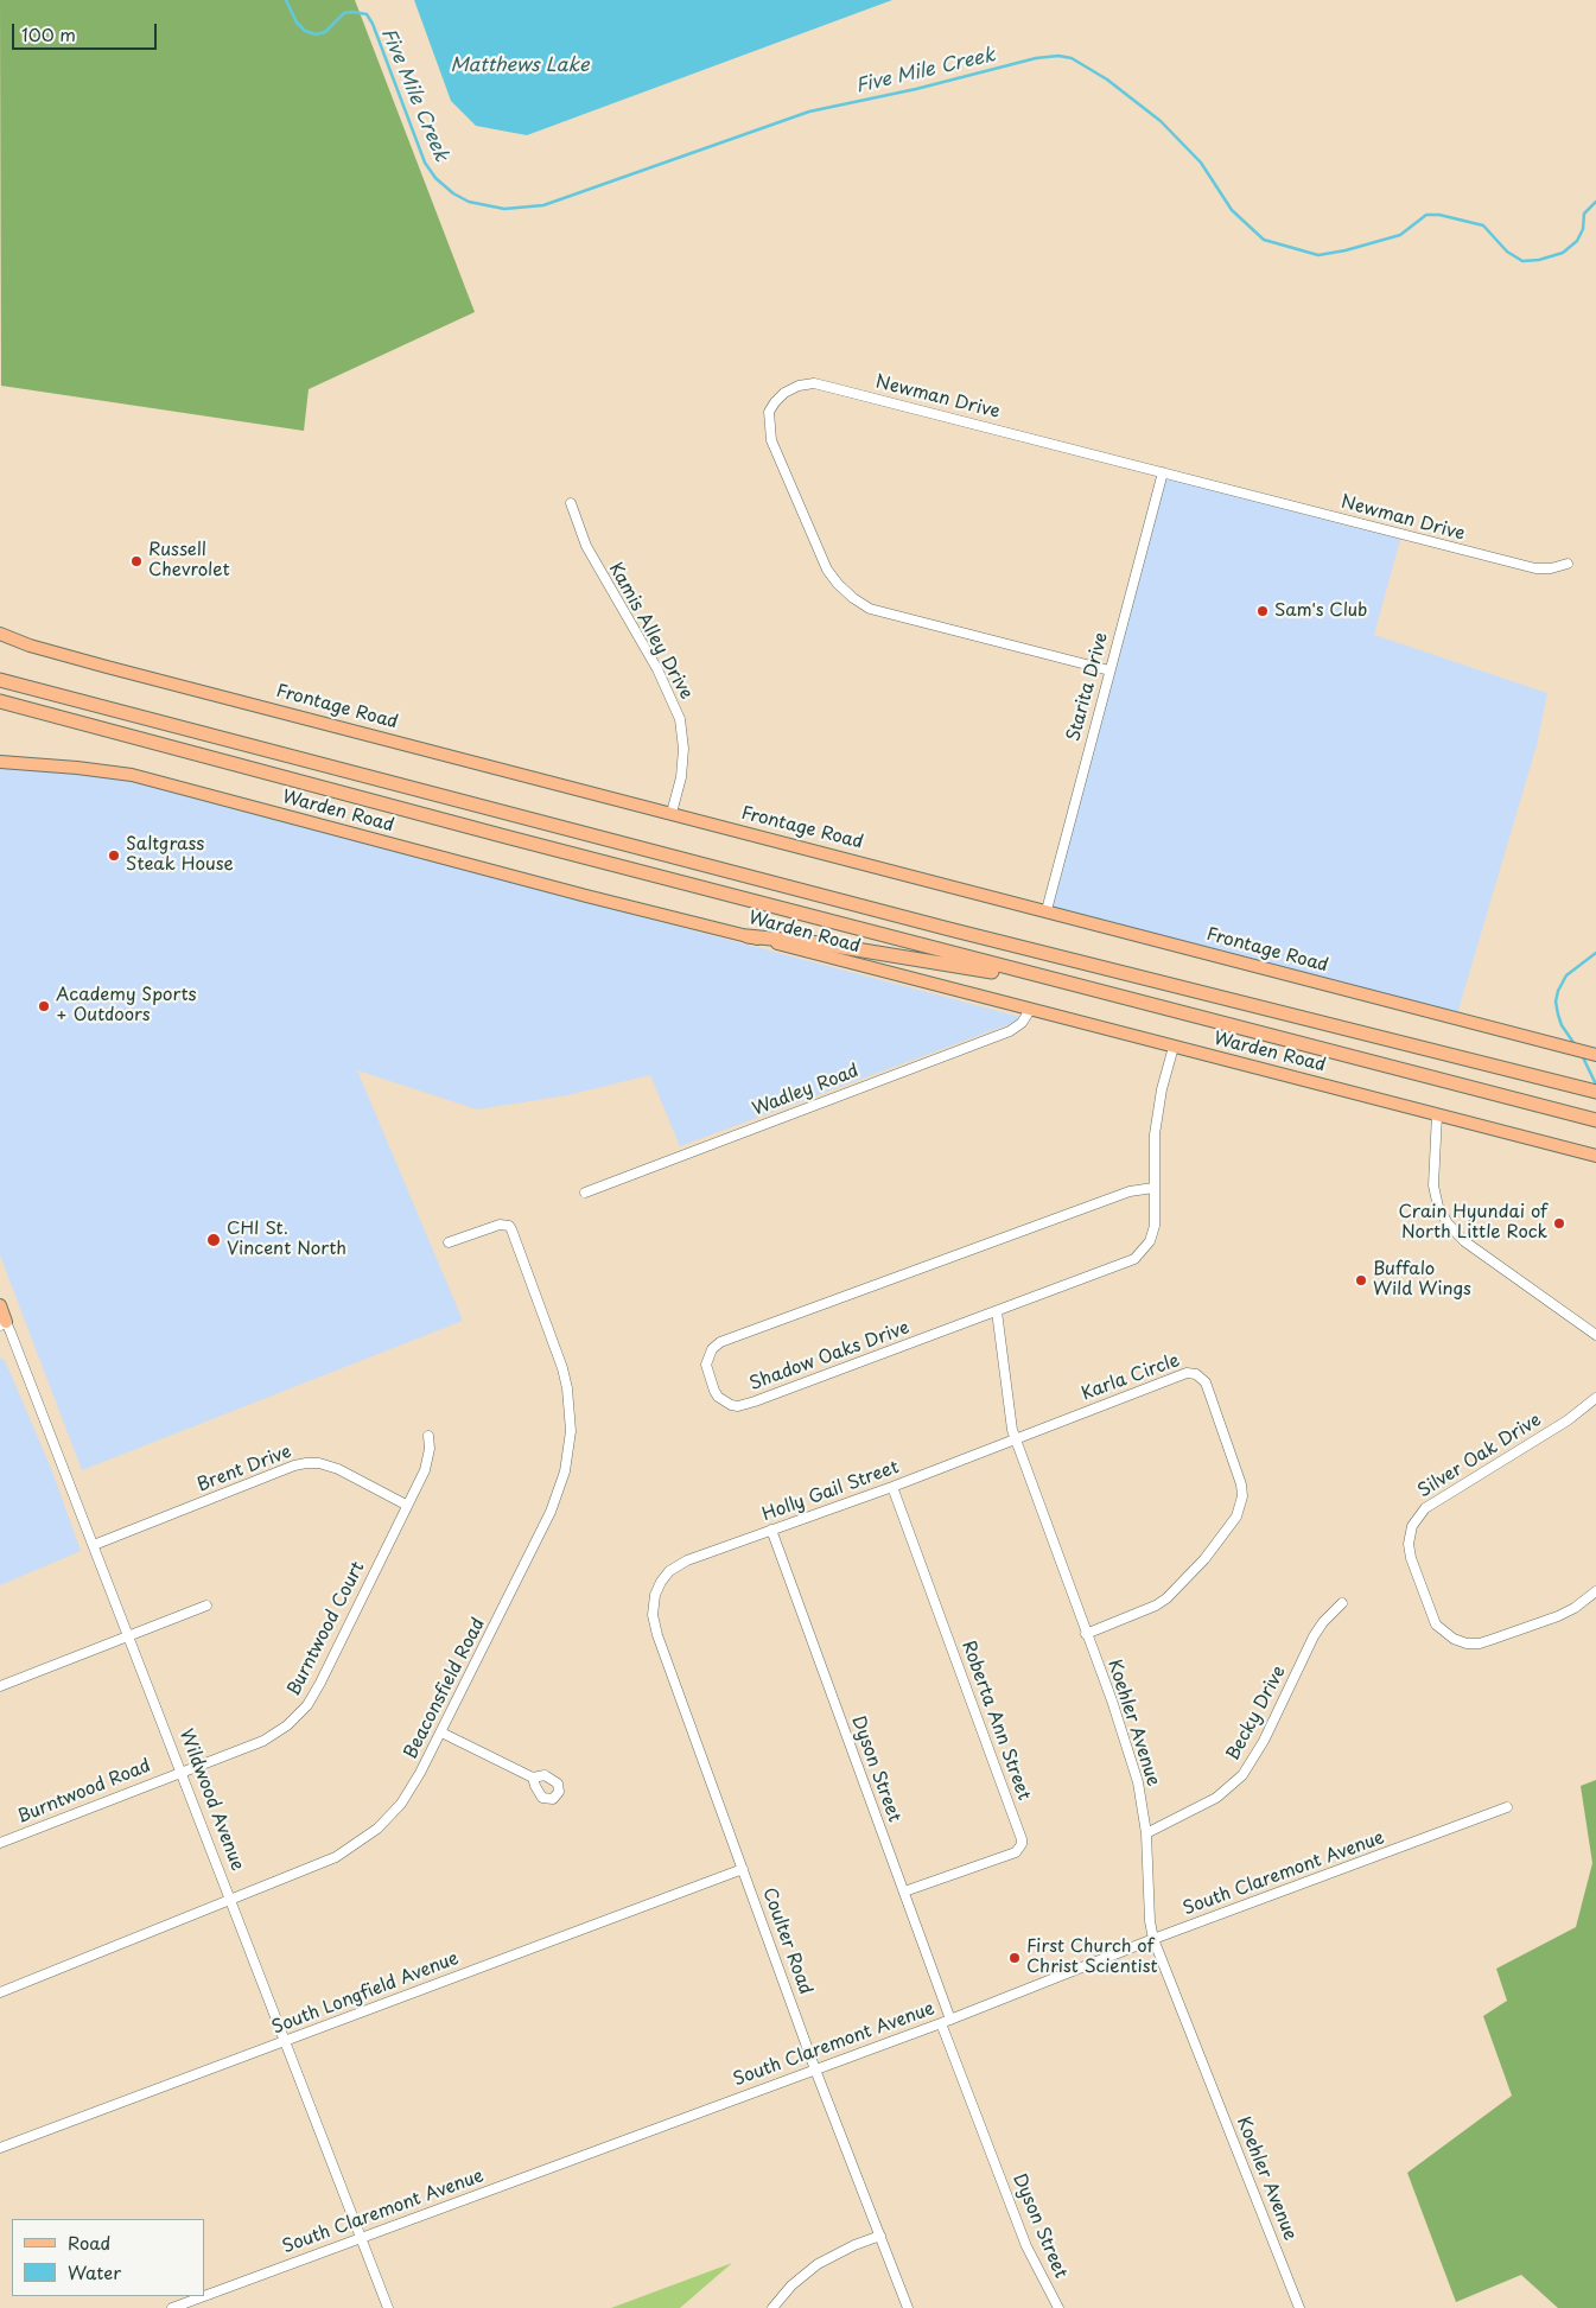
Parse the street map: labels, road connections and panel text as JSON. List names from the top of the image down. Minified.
{"streets":{"main road":["Frontage Road","Warden Road","Wildwood Avenue"],"street":["Newman Drive","Kamis Alley Drive","Starita Drive","Wadley Road","Shadow Oaks Drive","Karla Circle","Silver Oak Drive","Brent Drive","Holly Gail Street","Burntwood Court","Beaconsfield Road","Becky Drive","Roberta Ann Street","Koehler Avenue","Dyson Street","Burntwood Road","South Claremont Avenue","Coulter Road","South Longfield Avenue"]},"crossings":[["Newman Drive","Starita Drive"],["Kamis Alley Drive","Frontage Road"],["Starita Drive","Frontage Road"],["Warden Road","Wadley Road"],["Warden Road","Shadow Oaks Drive"],["Shadow Oaks Drive","Koehler Avenue"],["Karla Circle","Holly Gail Street"],["Karla Circle","Koehler Avenue"],["Brent Drive","Burntwood Court"],["Brent Drive","Wildwood Avenue"],["Holly Gail Street","Roberta Ann Street"],["Holly Gail Street","Koehler Avenue"],["Holly Gail Street","Dyson Street"],["Holly Gail Street","Coulter Road"],["Burntwood Court","Burntwood Road"],["Burntwood Court","Wildwood Avenue"],["Beaconsfield Road","Wildwood Avenue"],["Becky Drive","Koehler Avenue"],["Roberta Ann Street","Dyson Street"],["Koehler Avenue","South Claremont Avenue"],["Dyson Street","South Claremont Avenue"],["Burntwood Road","Wildwood Avenue"],["Wildwood Avenue","South Claremont Avenue"],["Wildwood Avenue","South Longfield Avenue"],["South Claremont Avenue","Coulter Road"],["Coulter Road","South Longfield Avenue"]],"water":["Matthews Lake","Five Mile Creek"],"places":["Russell Chevrolet","Sam's Club","Saltgrass Steak House","Academy Sports + Outdoors","Crain Hyundai of North Little Rock","CHI St. Vincent North","Buffalo Wild Wings","First Church of Christ Scientist"],"legend":["Road","Water"],"scale_bar":"100 m"}
